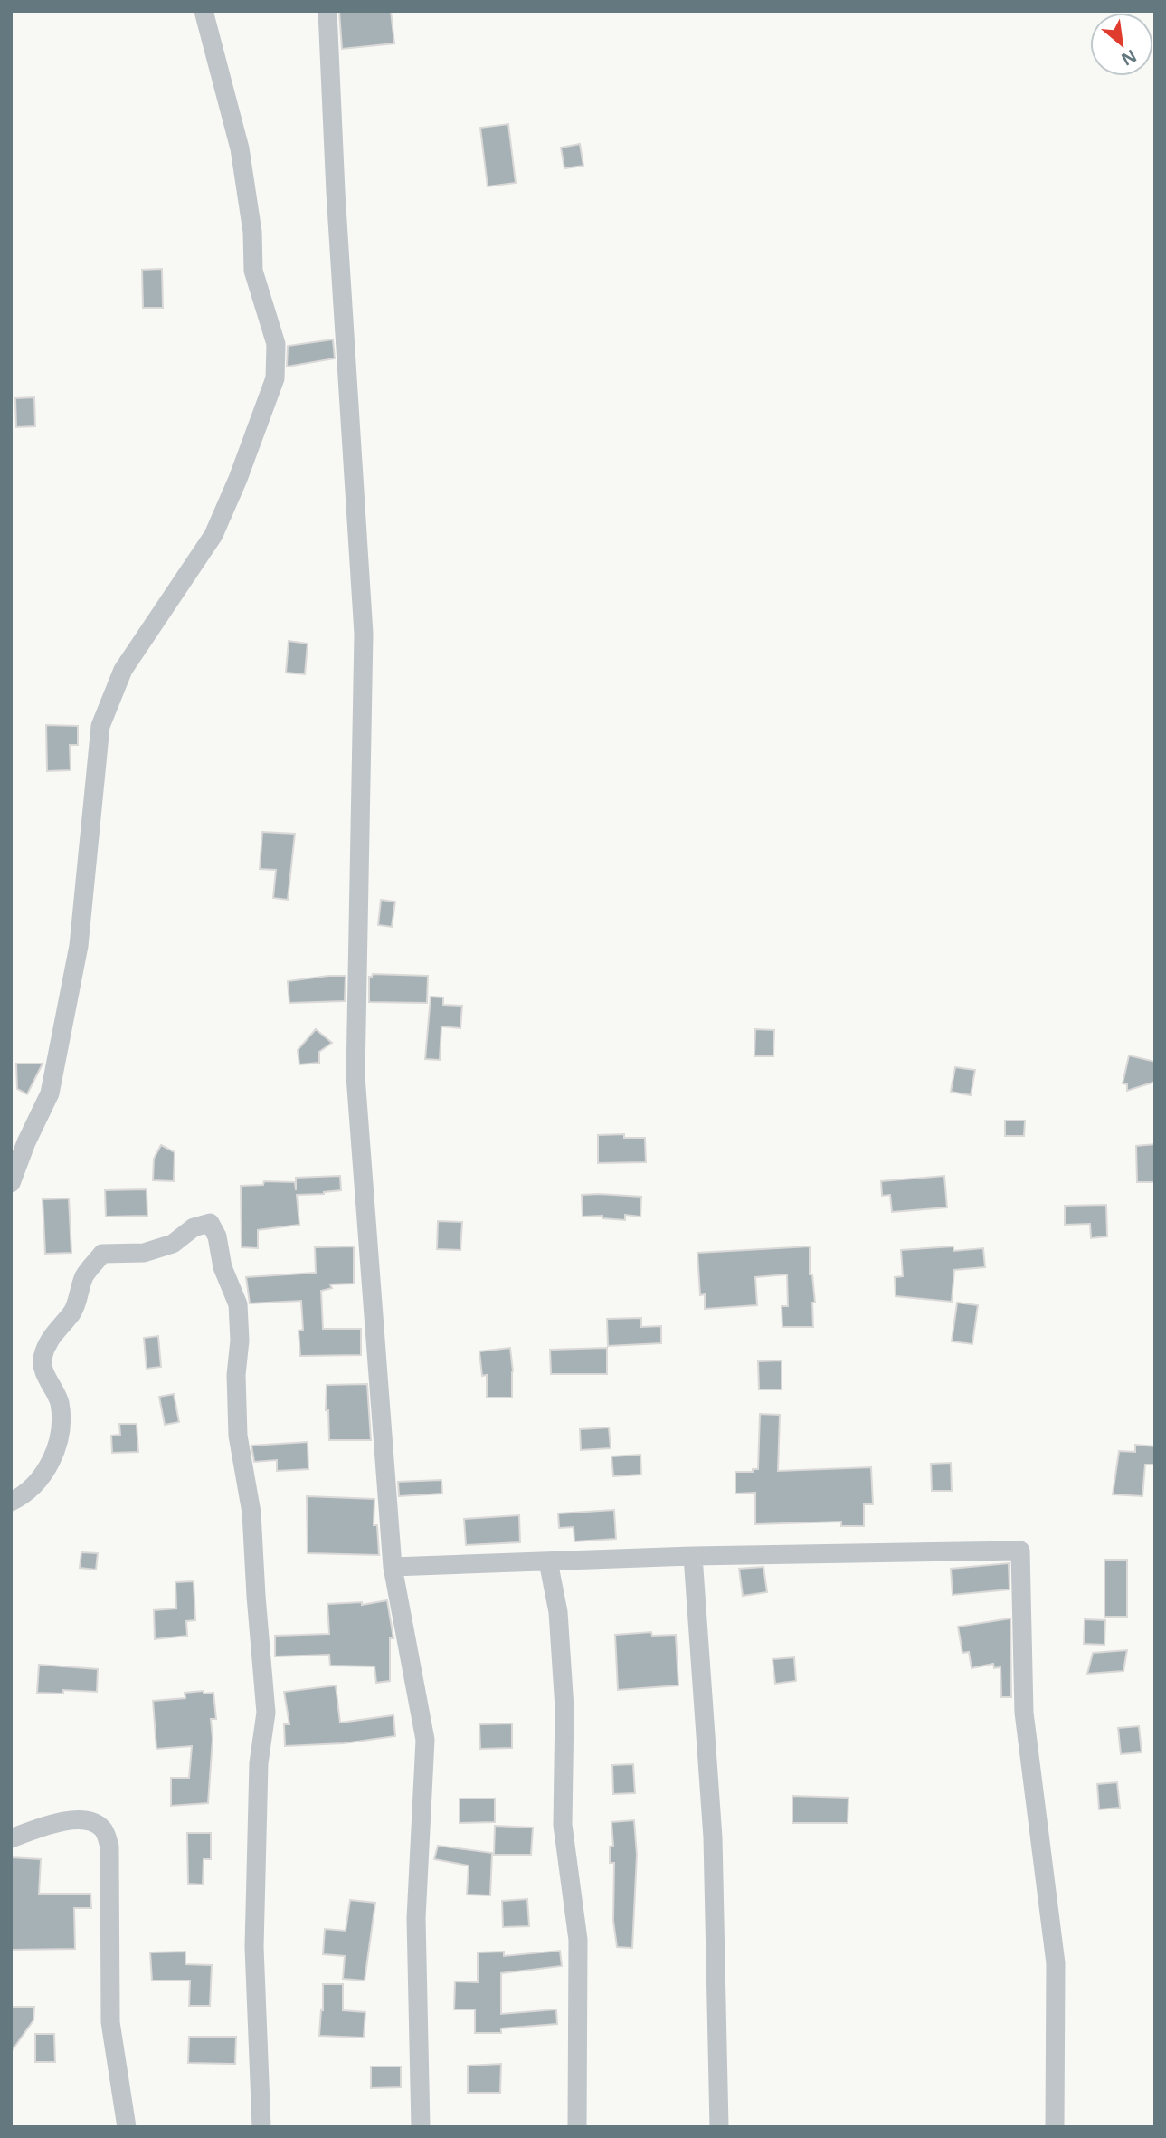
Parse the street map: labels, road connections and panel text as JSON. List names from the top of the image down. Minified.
{"north":"bottom right"}
